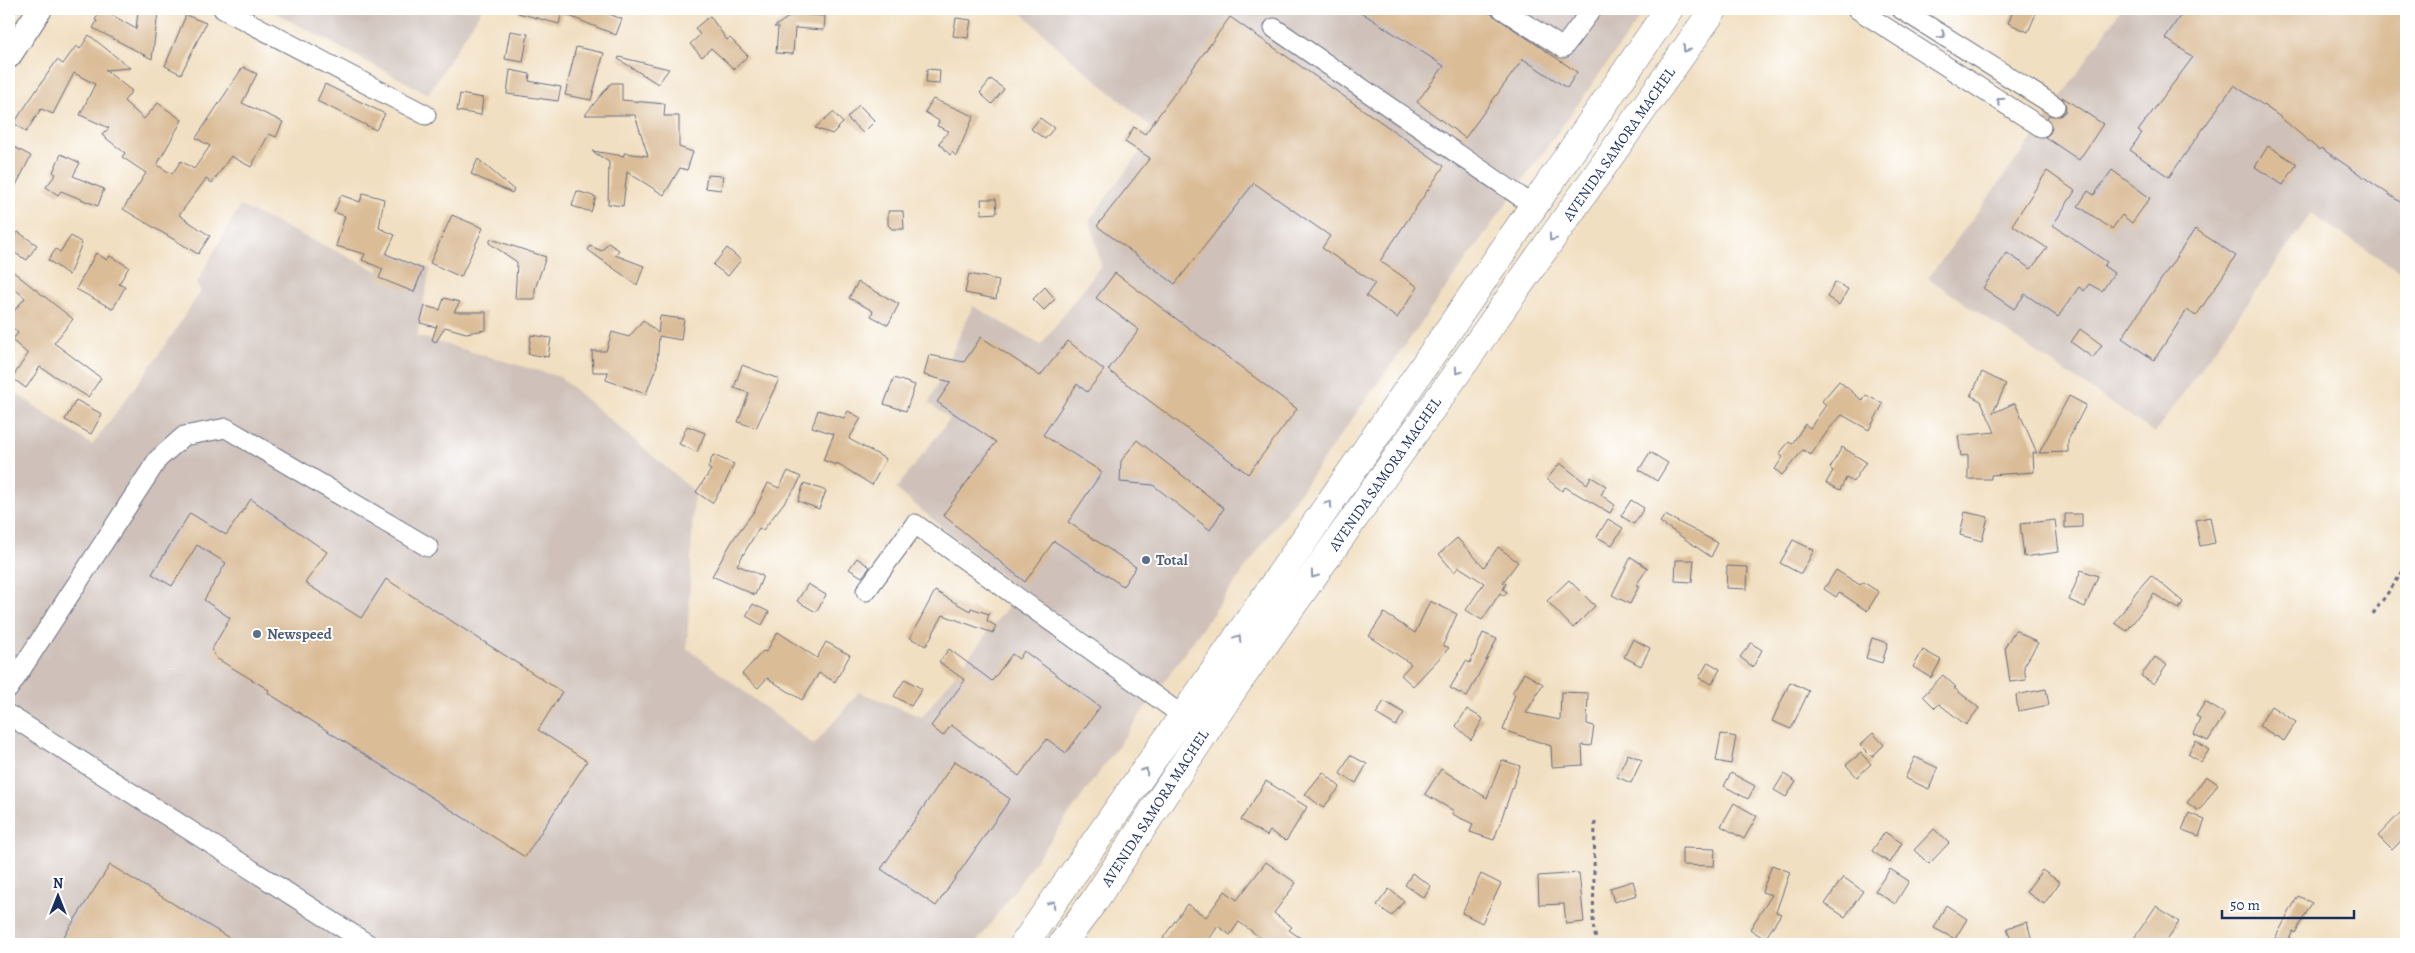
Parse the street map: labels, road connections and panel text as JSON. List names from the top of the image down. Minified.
{"streets":{"highway":["AVENIDA SAMORA MACHEL"]},"places":["Total","Newspeed"],"scale_bar":"50 m","north":"top"}
